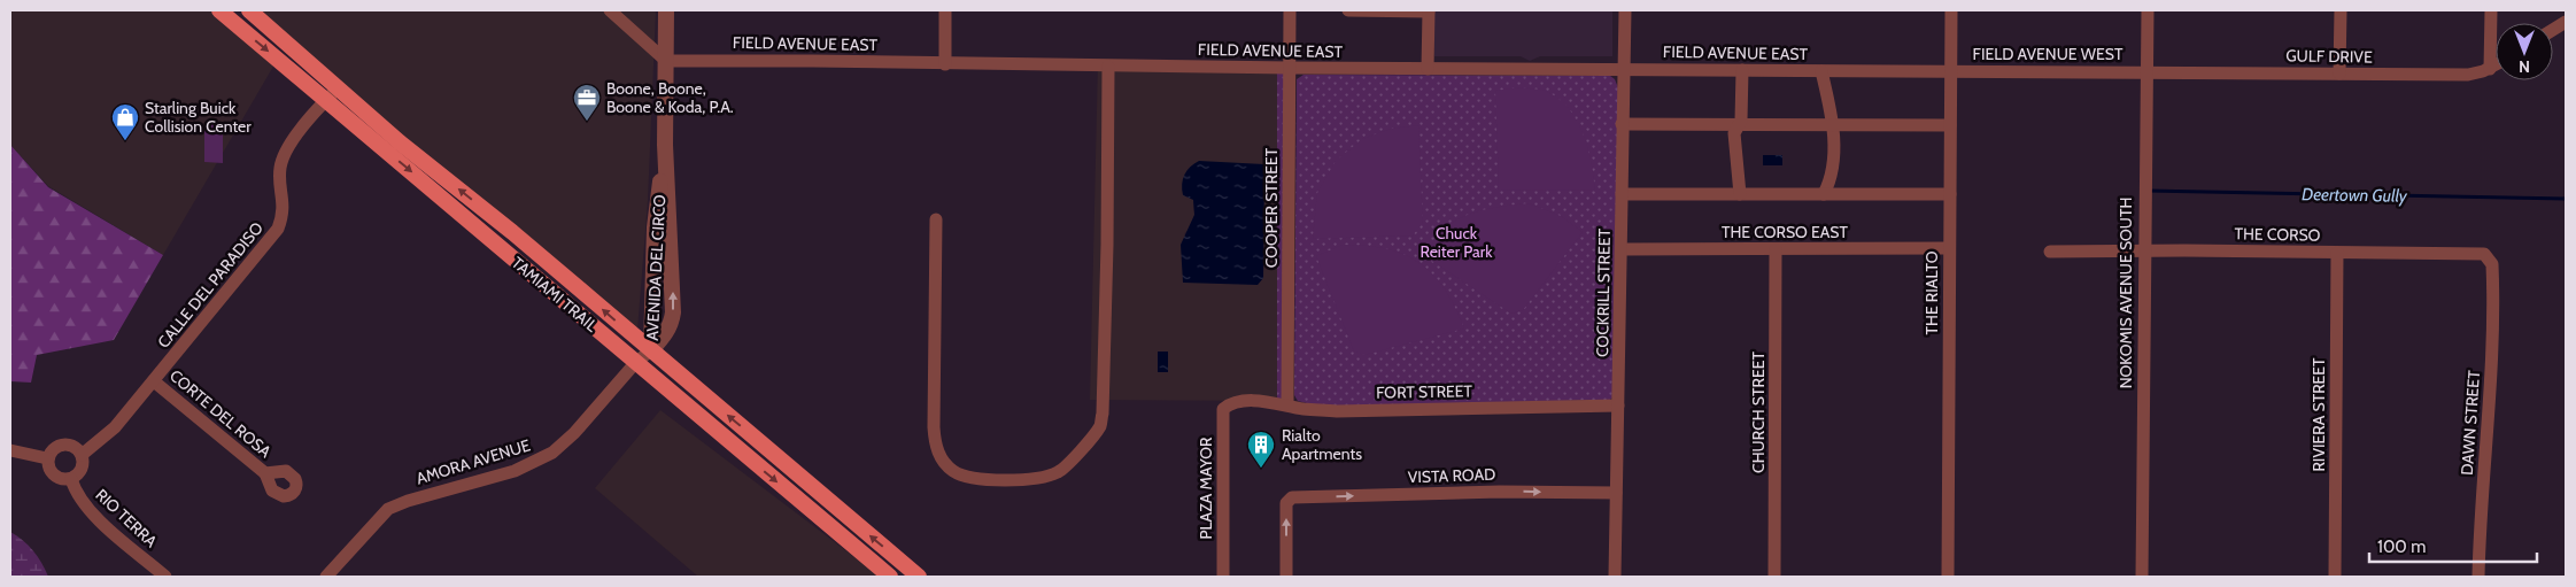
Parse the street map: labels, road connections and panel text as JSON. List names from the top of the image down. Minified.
{"streets":{"main road":["TAMIAMI TRAIL"],"street":["FIELD AVENUE EAST","FIELD AVENUE WEST","GULF DRIVE","COOPER STREET","THE CORSO EAST","THE CORSO","AVENIDA DEL CIRCO","CALLE DEL PARADISO","COCKRILL STREET","THE RIALTO","NOKOMIS AVENUE SOUTH","FORT STREET","CHURCH STREET","CORTE DEL ROSA","RIVIERA STREET","DAWN STREET","AMORA AVENUE","VISTA ROAD","PLAZA MAYOR","RIO TERRA"]},"crossings":[["FIELD AVENUE EAST","FIELD AVENUE WEST"],["FIELD AVENUE EAST","COOPER STREET"],["FIELD AVENUE EAST","AVENIDA DEL CIRCO"],["FIELD AVENUE EAST","COCKRILL STREET"],["FIELD AVENUE EAST","THE RIALTO"],["FIELD AVENUE WEST","GULF DRIVE"],["FIELD AVENUE WEST","THE RIALTO"],["FIELD AVENUE WEST","NOKOMIS AVENUE SOUTH"],["GULF DRIVE","NOKOMIS AVENUE SOUTH"],["COOPER STREET","FORT STREET"],["THE CORSO EAST","COCKRILL STREET"],["THE CORSO EAST","THE RIALTO"],["THE CORSO EAST","CHURCH STREET"],["THE CORSO","NOKOMIS AVENUE SOUTH"],["THE CORSO","RIVIERA STREET"],["THE CORSO","DAWN STREET"],["AVENIDA DEL CIRCO","TAMIAMI TRAIL"],["AVENIDA DEL CIRCO","AMORA AVENUE"],["CALLE DEL PARADISO","TAMIAMI TRAIL"],["CALLE DEL PARADISO","CORTE DEL ROSA"],["CALLE DEL PARADISO","RIO TERRA"],["COCKRILL STREET","FORT STREET"],["COCKRILL STREET","VISTA ROAD"],["TAMIAMI TRAIL","AMORA AVENUE"],["FORT STREET","PLAZA MAYOR"]],"one_way":["VISTA ROAD"],"water":["Deertown Gully"],"parks":["Chuck Reiter Park"],"places":{"office":["Boone, Boone, Boone & Koda, P.A."],"shop":["Starling Buick Collision Center"],"building":["Rialto Apartments"]},"scale_bar":"100 m","north":"bottom"}
